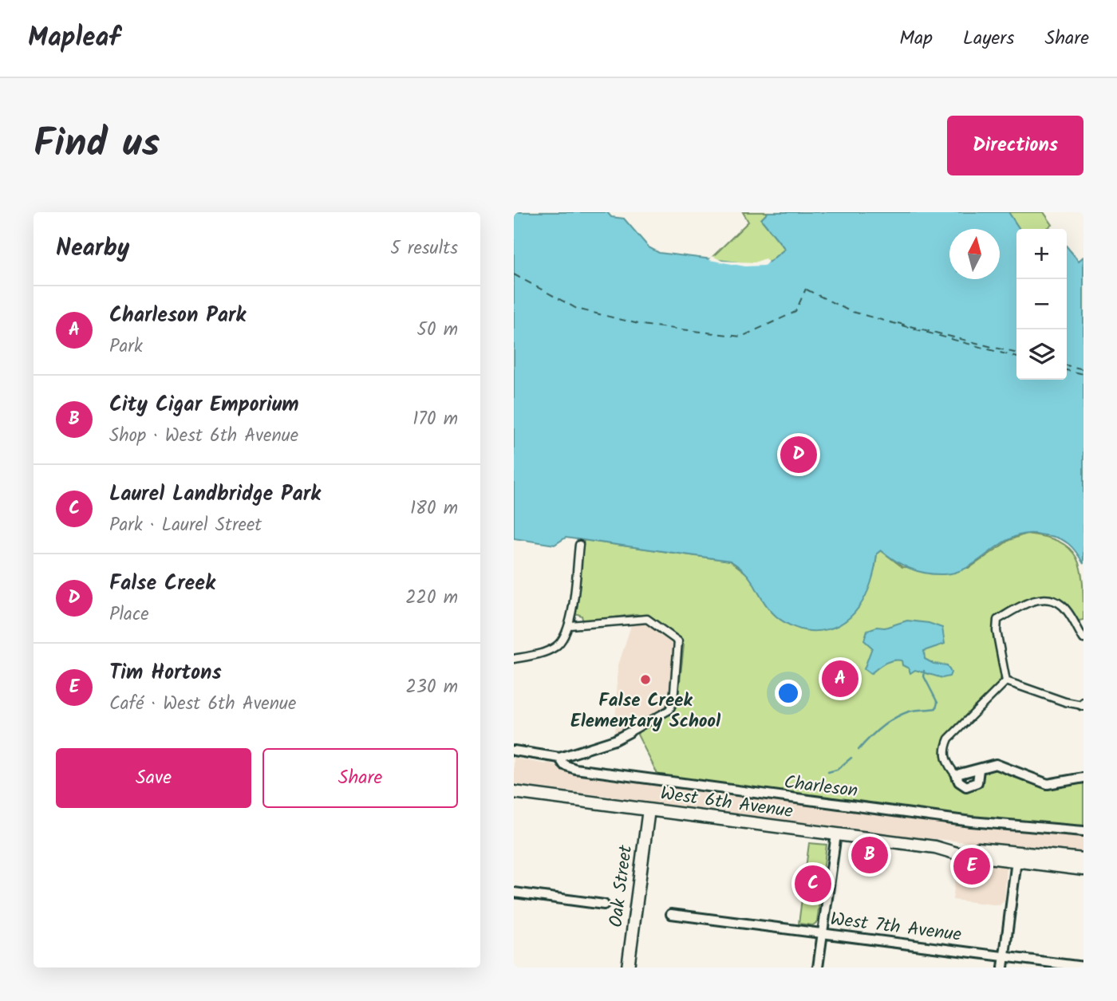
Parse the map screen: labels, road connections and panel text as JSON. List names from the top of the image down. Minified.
{"streets":{"main road":["West 6th Avenue","Oak Street"],"street":["Charleson","West 7th Avenue"]},"crossings":[["West 6th Avenue","Oak Street"]],"places":["False Creek Elementary School"],"north":"top","page":{"header":"Mapleaf","nav":["Map","Layers","Share"],"title":"Find us","buttons":["Directions",["Save","Share"]],"heading":["Nearby","5 results"],"map_buttons":["+","−"],"list":[{"mark":"A","name":"Charleson Park","note":"Park","value":"50 m"},{"mark":"B","name":"City Cigar Emporium","note":"Shop · West 6th Avenue","value":"170 m"},{"mark":"C","name":"Laurel Landbridge Park","note":"Park · Laurel Street","value":"180 m"},{"mark":"D","name":"False Creek","note":"Place","value":"220 m"},{"mark":"E","name":"Tim Hortons","note":"Café · West 6th Avenue","value":"230 m"}],"pins":["D","A","B","E","C"]}}
